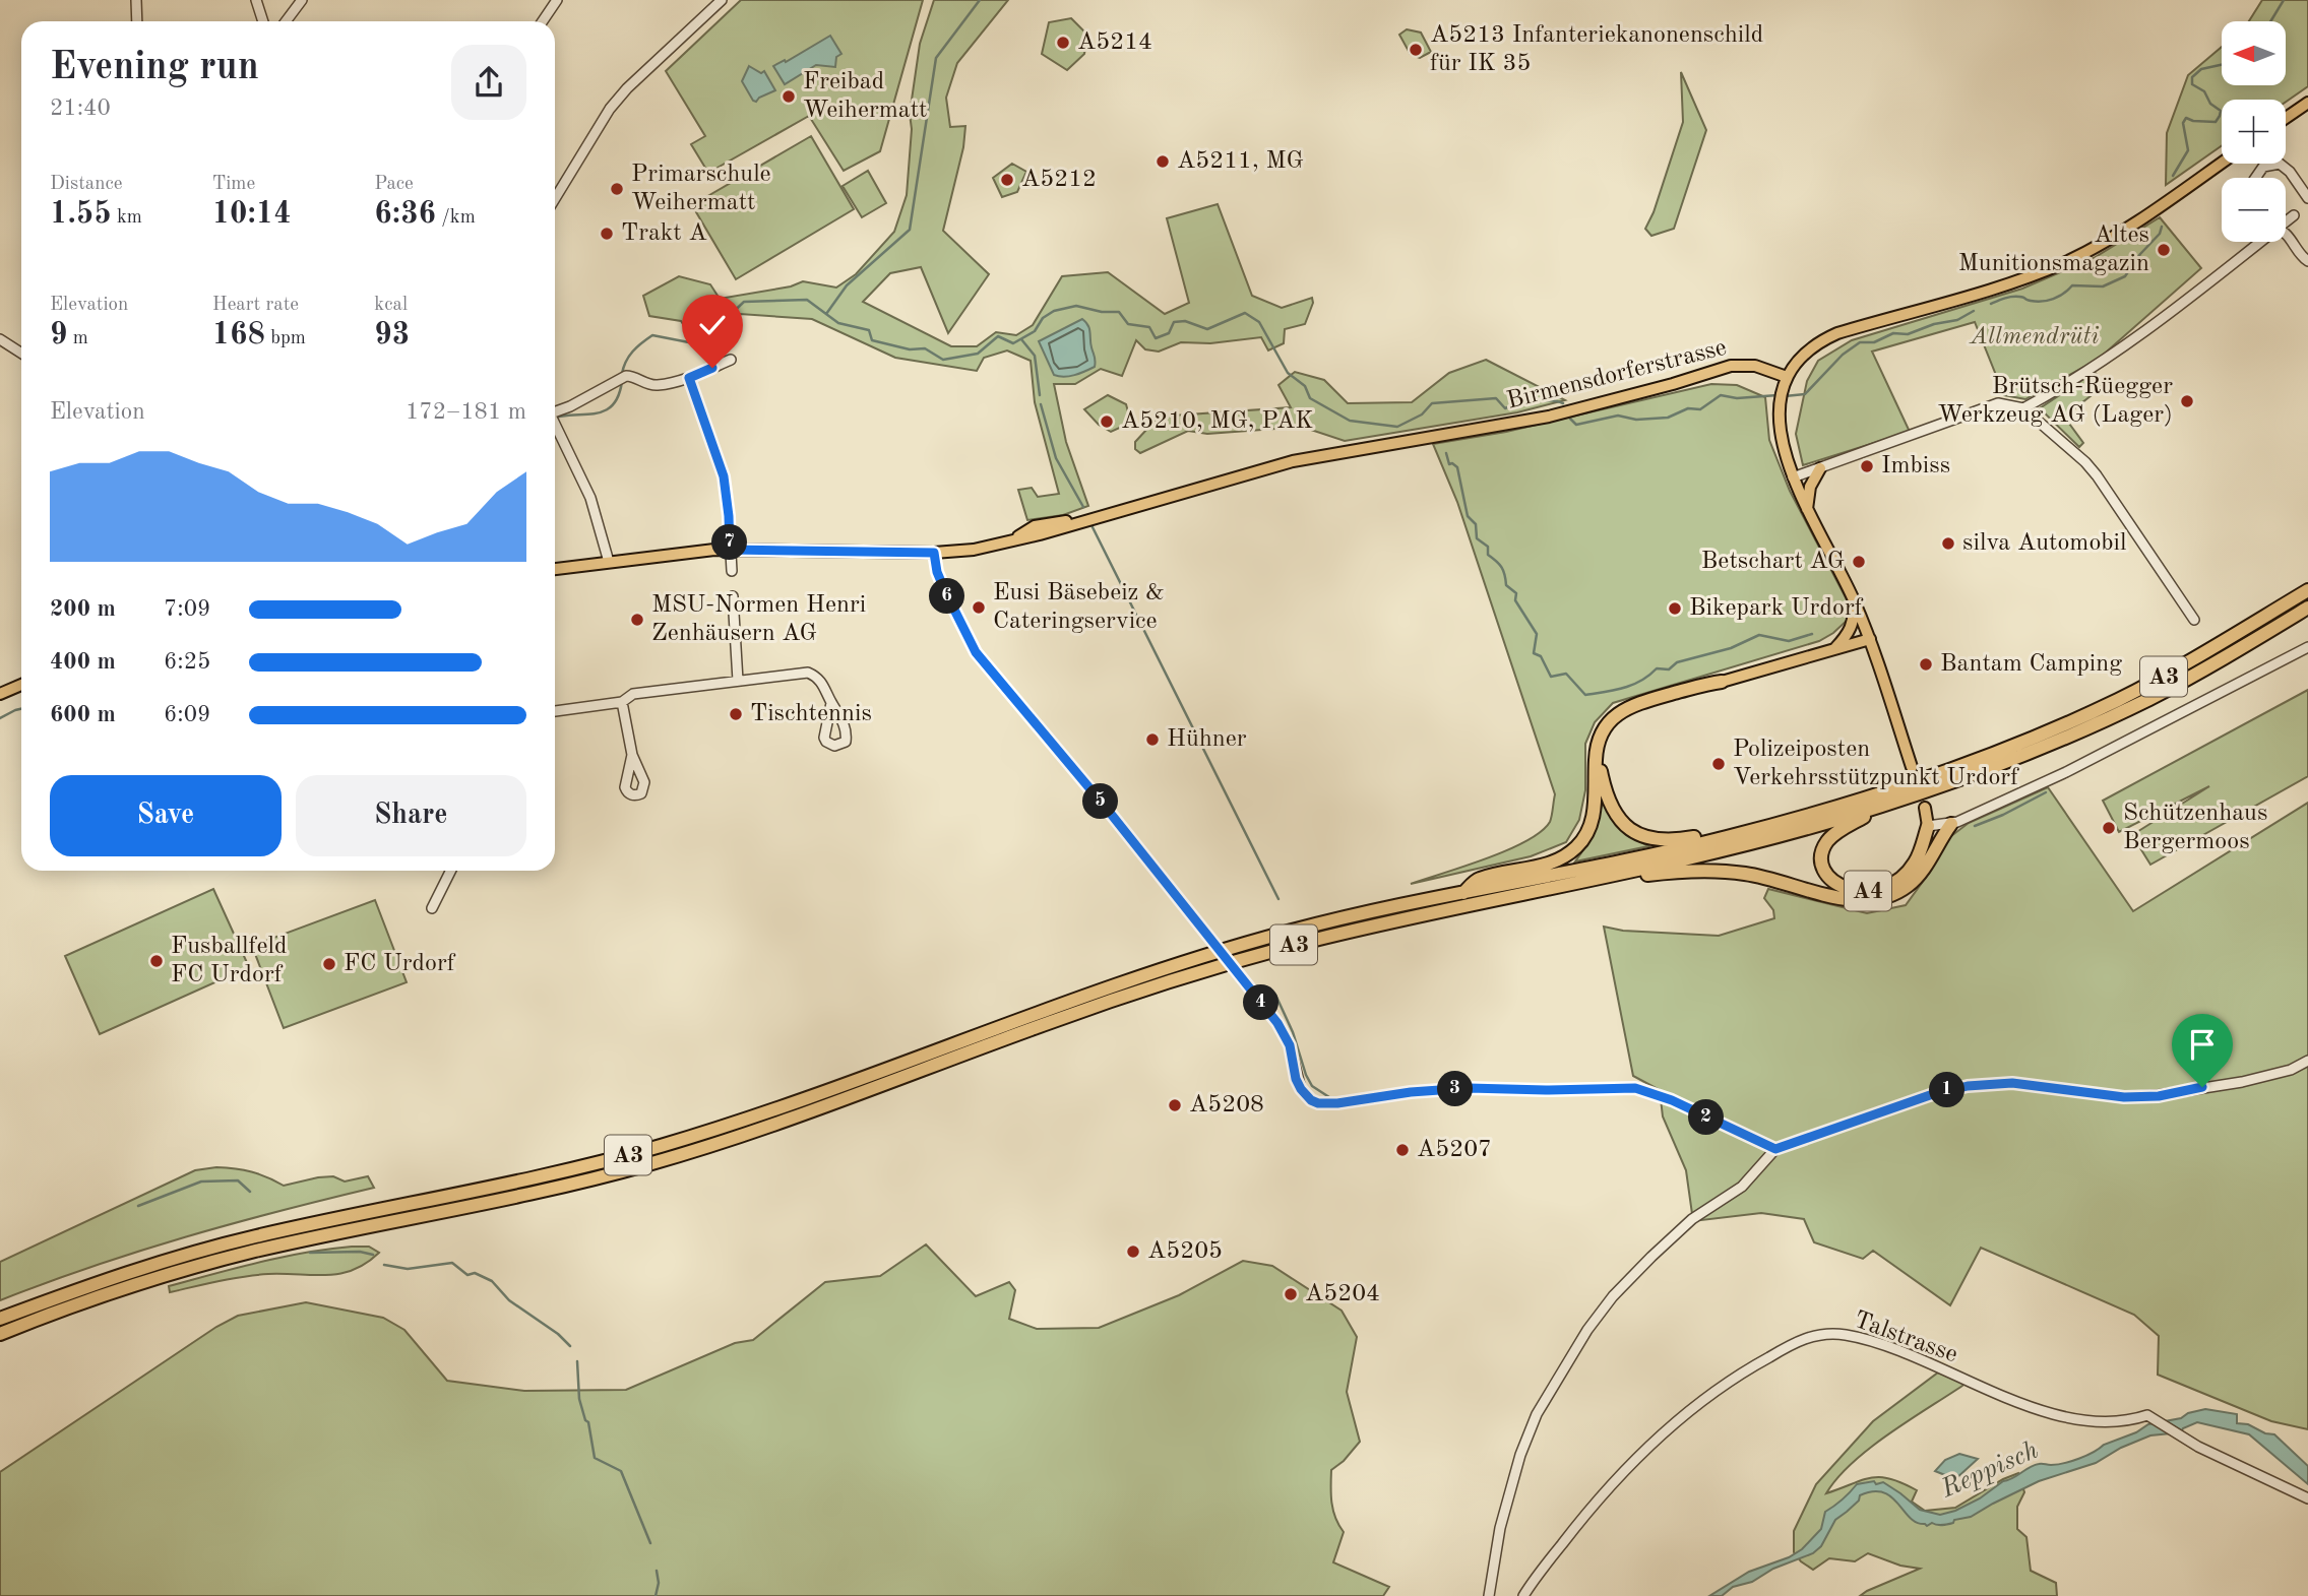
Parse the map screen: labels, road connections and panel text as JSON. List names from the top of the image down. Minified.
{"streets":{"highway":["A3","A4"],"main road":["Birmensdorferstrasse"],"street":["Talstrasse"]},"crossings":[["A3","A4"]],"water":["Reppisch"],"parks":["Allmendrüti"],"places":["A5214","A5213 Infanteriekanonenschild für IK 35","Freibad Weihermatt","A5211, MG","A5212","Primarschule Weihermatt","Trakt A","Altes Munitionsmagazin","Brütsch-Rüegger Werkzeug AG (Lager)","A5210, MG, PAK","Imbiss","silva Automobil","Betschart AG","Eusi Bäsebeiz & Cateringservice","Bikepark Urdorf","MSU-Normen Henri Zenhäusern AG","Bantam Camping","Tischtennis","Hühner","Polizeiposten Verkehrsstützpunkt Urdorf","Schützenhaus Bergermoos","Fusballfeld FC Urdorf","FC Urdorf","A5208","A5207","A5205","A5204"],"north":"left","page":{"map_buttons":["+","−"],"heading":["Evening run","21:40"],"stats":[["Distance","1.55 km"],["Time","10:14"],["Pace","6:36 /km"],["Elevation","9 m"],["Heart rate","168 bpm"],["kcal","93"]],"chart":["Elevation","172–181 m"],"pins":["7","6","5","4","3","1","2"],"list":[{"name":"200 m","note":"7:09"},{"name":"400 m","note":"6:25"},{"name":"600 m","note":"6:09"}],"buttons":["Save","Share"]}}
